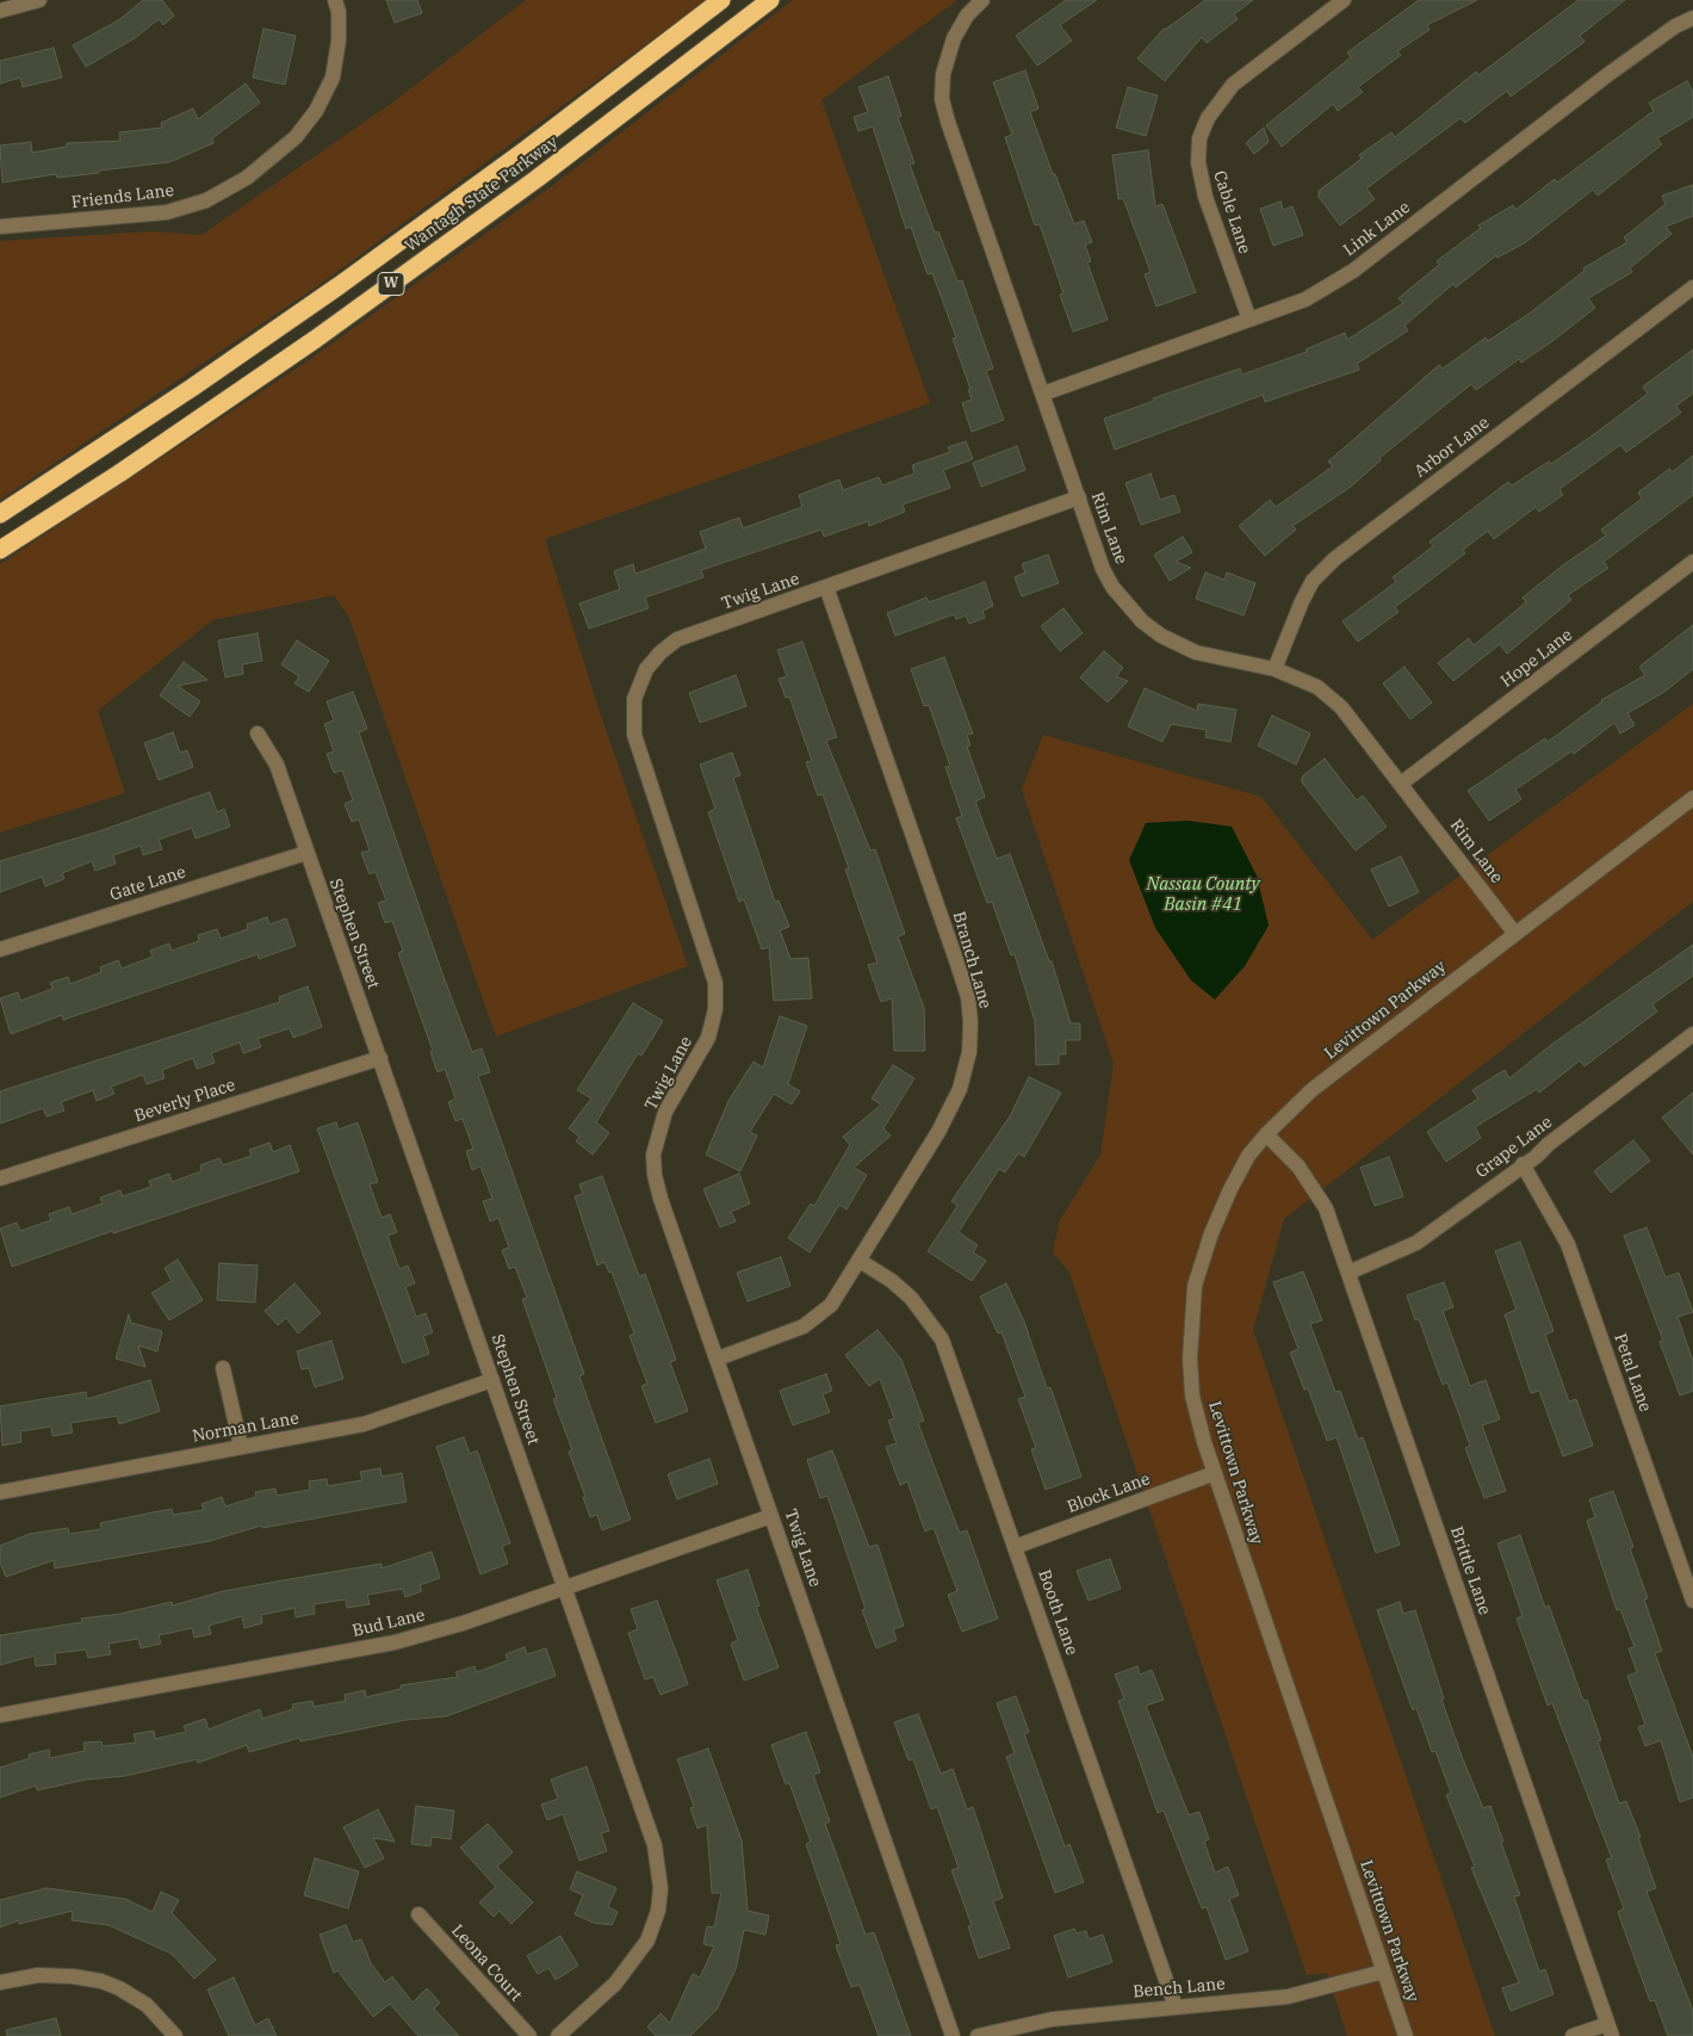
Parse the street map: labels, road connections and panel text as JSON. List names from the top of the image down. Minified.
{"streets":{"highway":["Wantagh State Parkway","W"],"street":["Friends Lane","Cable Lane","Link Lane","Arbor Lane","Rim Lane","Twig Lane","Hope Lane","Gate Lane","Stephen Street","Branch Lane","Levittown Parkway","Beverly Place","Grape Lane","Petal Lane","Norman Lane","Block Lane","Brittle Lane","Booth Lane","Bud Lane","Leona Court","Bench Lane"]},"crossings":[["Cable Lane","Link Lane"],["Link Lane","Rim Lane"],["Arbor Lane","Rim Lane"],["Rim Lane","Twig Lane"],["Rim Lane","Hope Lane"],["Rim Lane","Levittown Parkway"],["Twig Lane","Branch Lane"],["Twig Lane","Bud Lane"],["Gate Lane","Stephen Street"],["Stephen Street","Beverly Place"],["Stephen Street","Norman Lane"],["Stephen Street","Bud Lane"],["Branch Lane","Booth Lane"],["Levittown Parkway","Block Lane"],["Levittown Parkway","Brittle Lane"],["Levittown Parkway","Bench Lane"],["Grape Lane","Petal Lane"],["Grape Lane","Brittle Lane"],["Block Lane","Booth Lane"],["Booth Lane","Bench Lane"]],"water":["Nassau County Basin #41"]}
